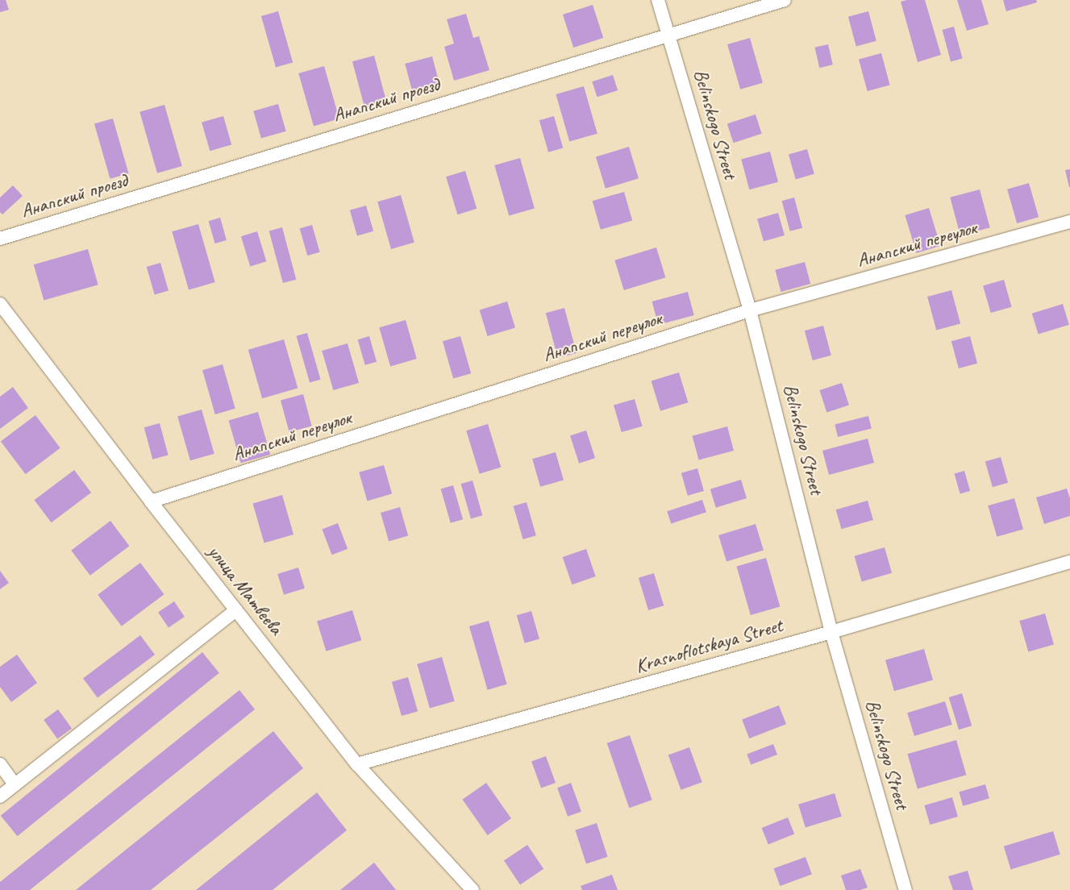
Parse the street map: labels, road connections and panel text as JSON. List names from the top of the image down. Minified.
{"streets":{"lane":["Анапский проезд","Belinskogo Street","Анапский переулок","улица Матвеева","Krasnoflotskaya Street"]},"crossings":[["Анапский проезд","Belinskogo Street"],["Belinskogo Street","Анапский переулок"],["Belinskogo Street","Krasnoflotskaya Street"],["Анапский переулок","улица Матвеева"],["улица Матвеева","Krasnoflotskaya Street"]]}
